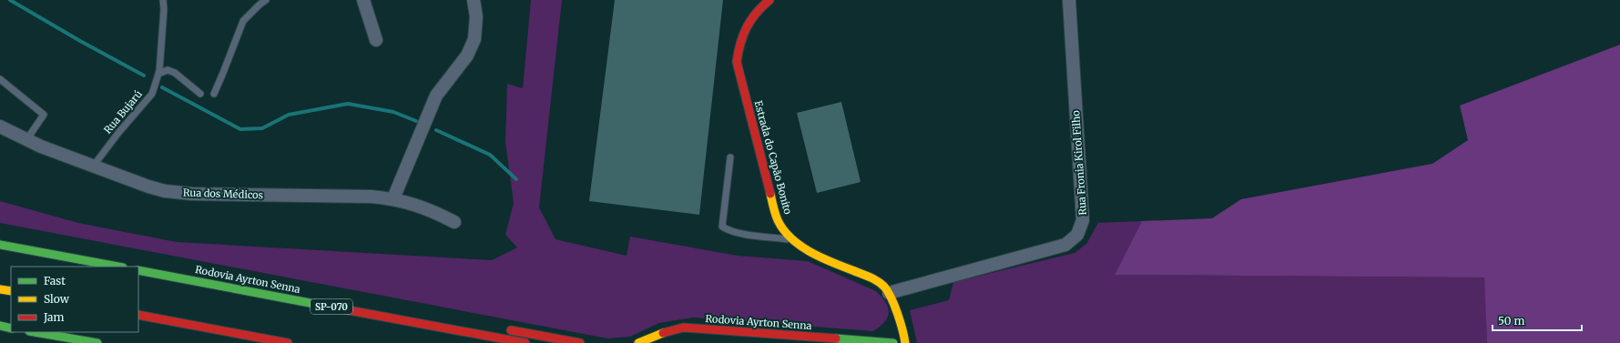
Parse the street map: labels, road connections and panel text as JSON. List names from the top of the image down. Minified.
{"streets":{"main road":["Estrada do Capão Bonito","Rodovia Ayrton Senna","SP-070"],"street":["Rua Fronia Kirol Filho","Rua dos Médicos"],"lane":["Rua Bujarú"]},"crossings":[["Rua Bujarú","Rua dos Médicos"],["Estrada do Capão Bonito","Rua Fronia Kirol Filho"],["Estrada do Capão Bonito","Rodovia Ayrton Senna"]],"legend":["Fast","Slow","Jam"],"scale_bar":"50 m"}
